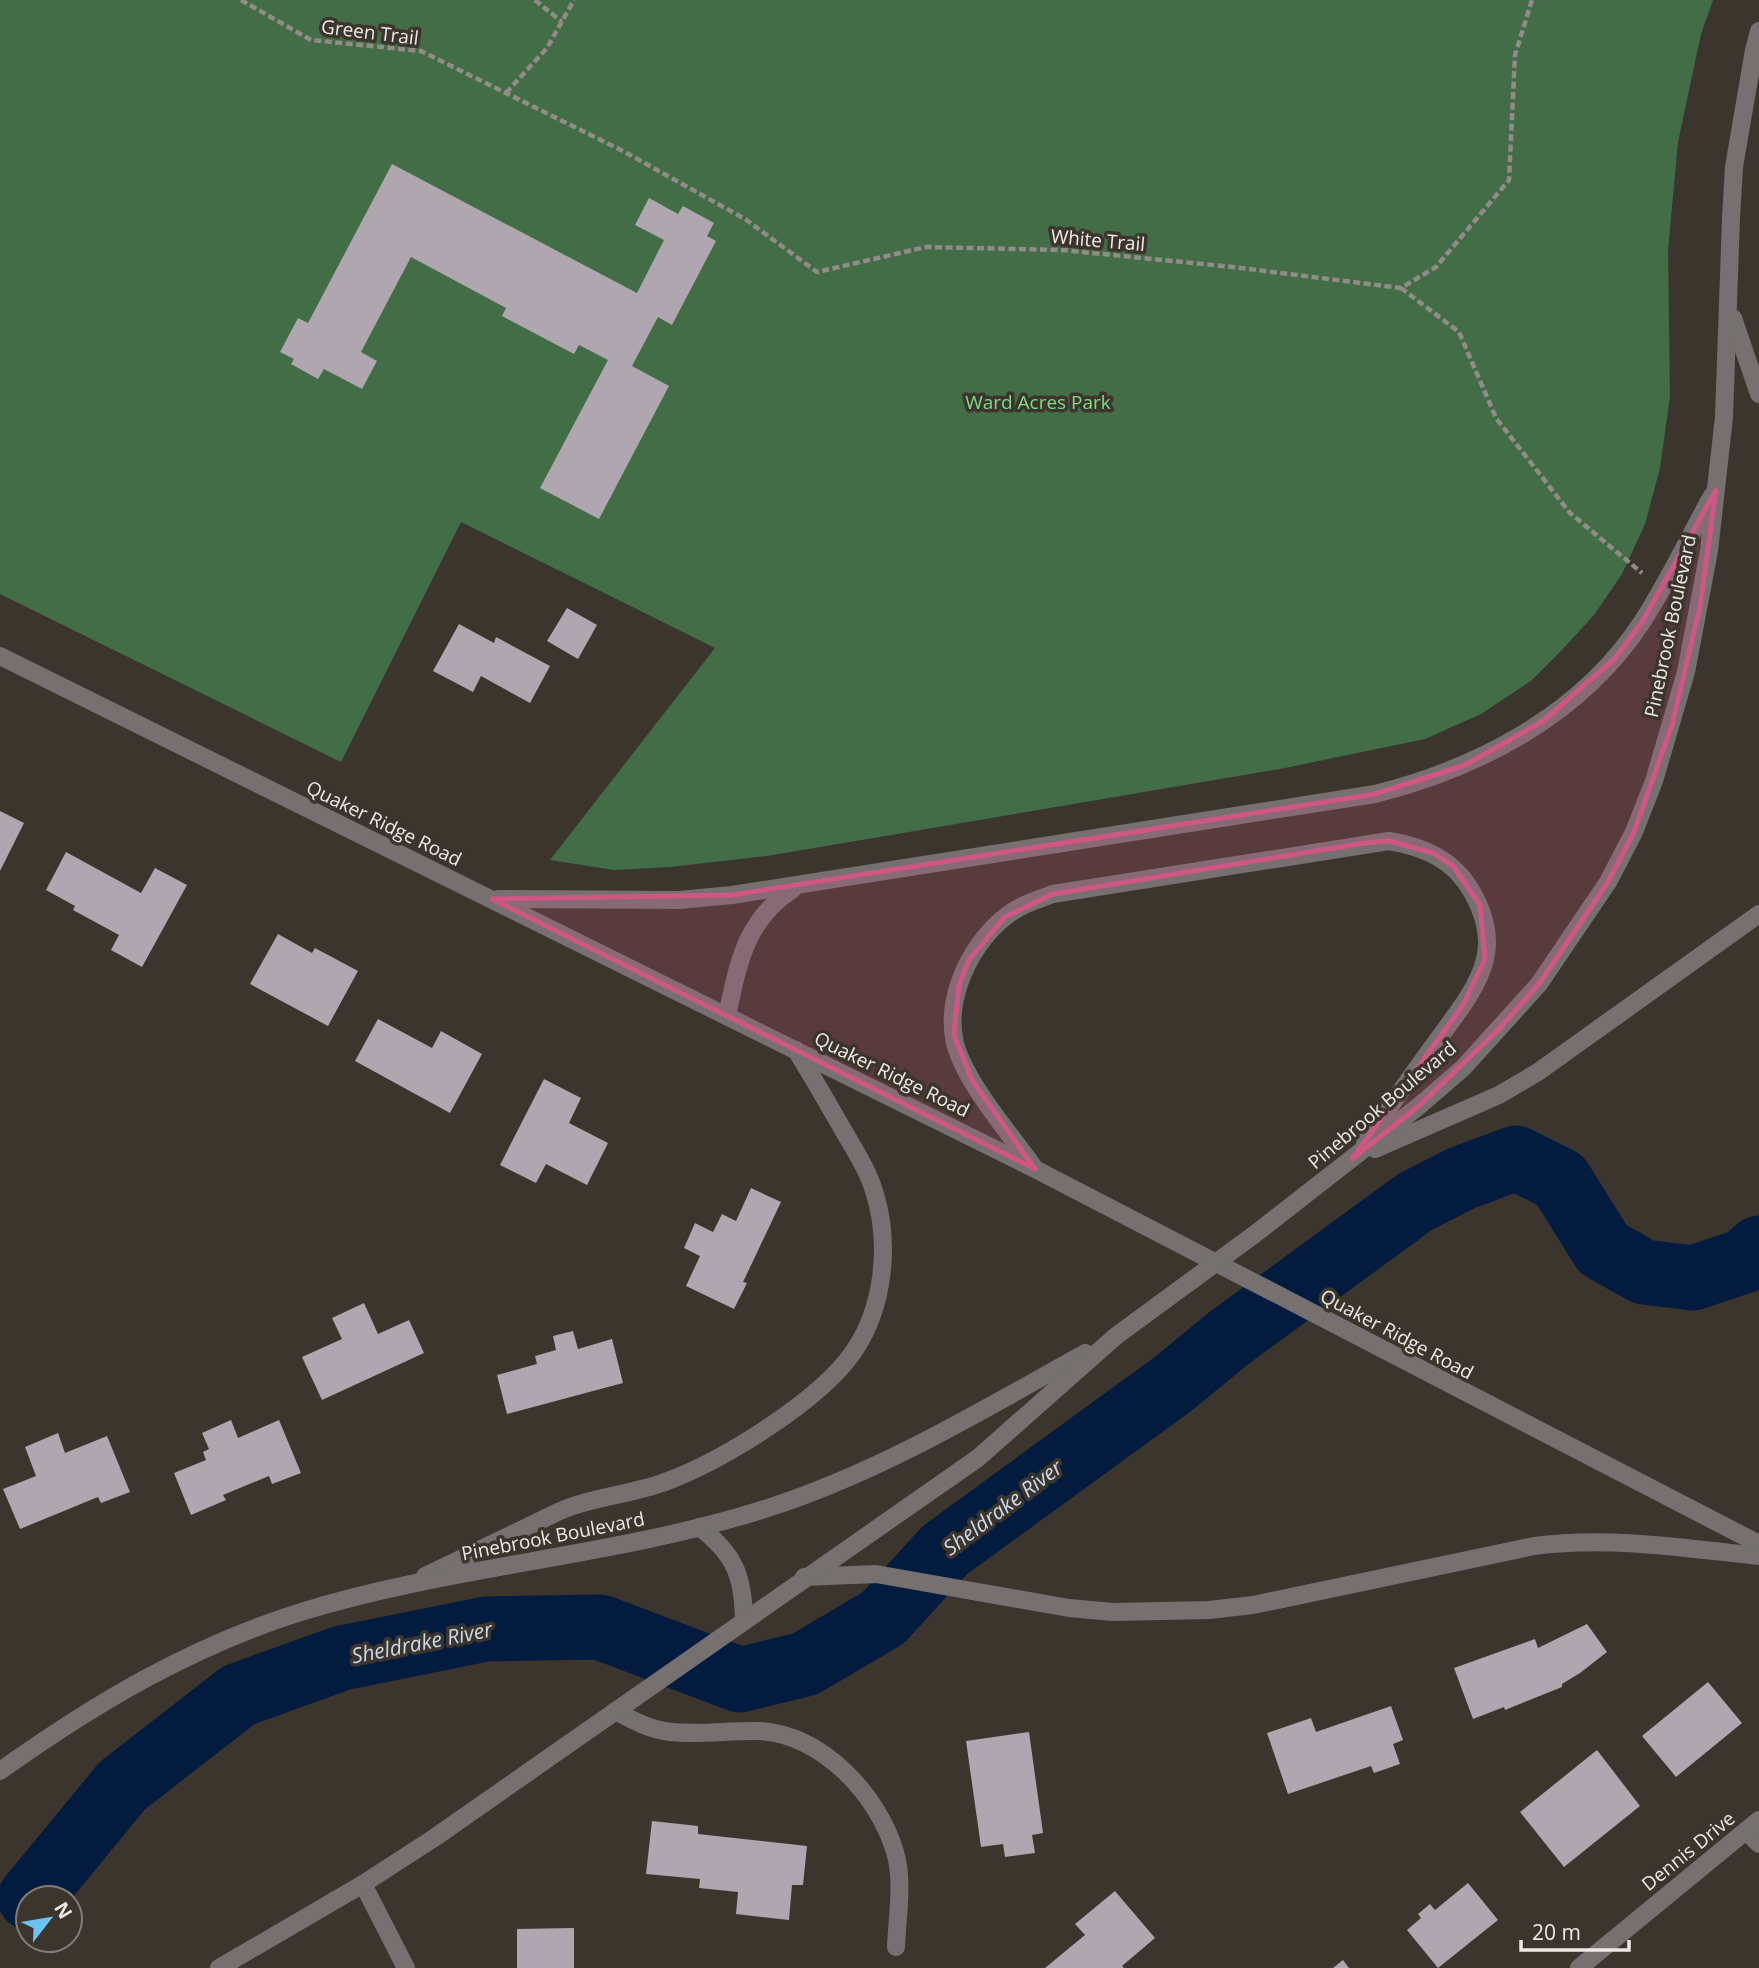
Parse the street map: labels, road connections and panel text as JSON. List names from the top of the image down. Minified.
{"streets":{"street":["Pinebrook Boulevard","Quaker Ridge Road","Dennis Drive"],"path":["Green Trail","White Trail"]},"crossings":[["Green Trail","White Trail"]],"water":["Sheldrake River"],"parks":["Ward Acres Park"],"scale_bar":"20 m","north":"top right"}
